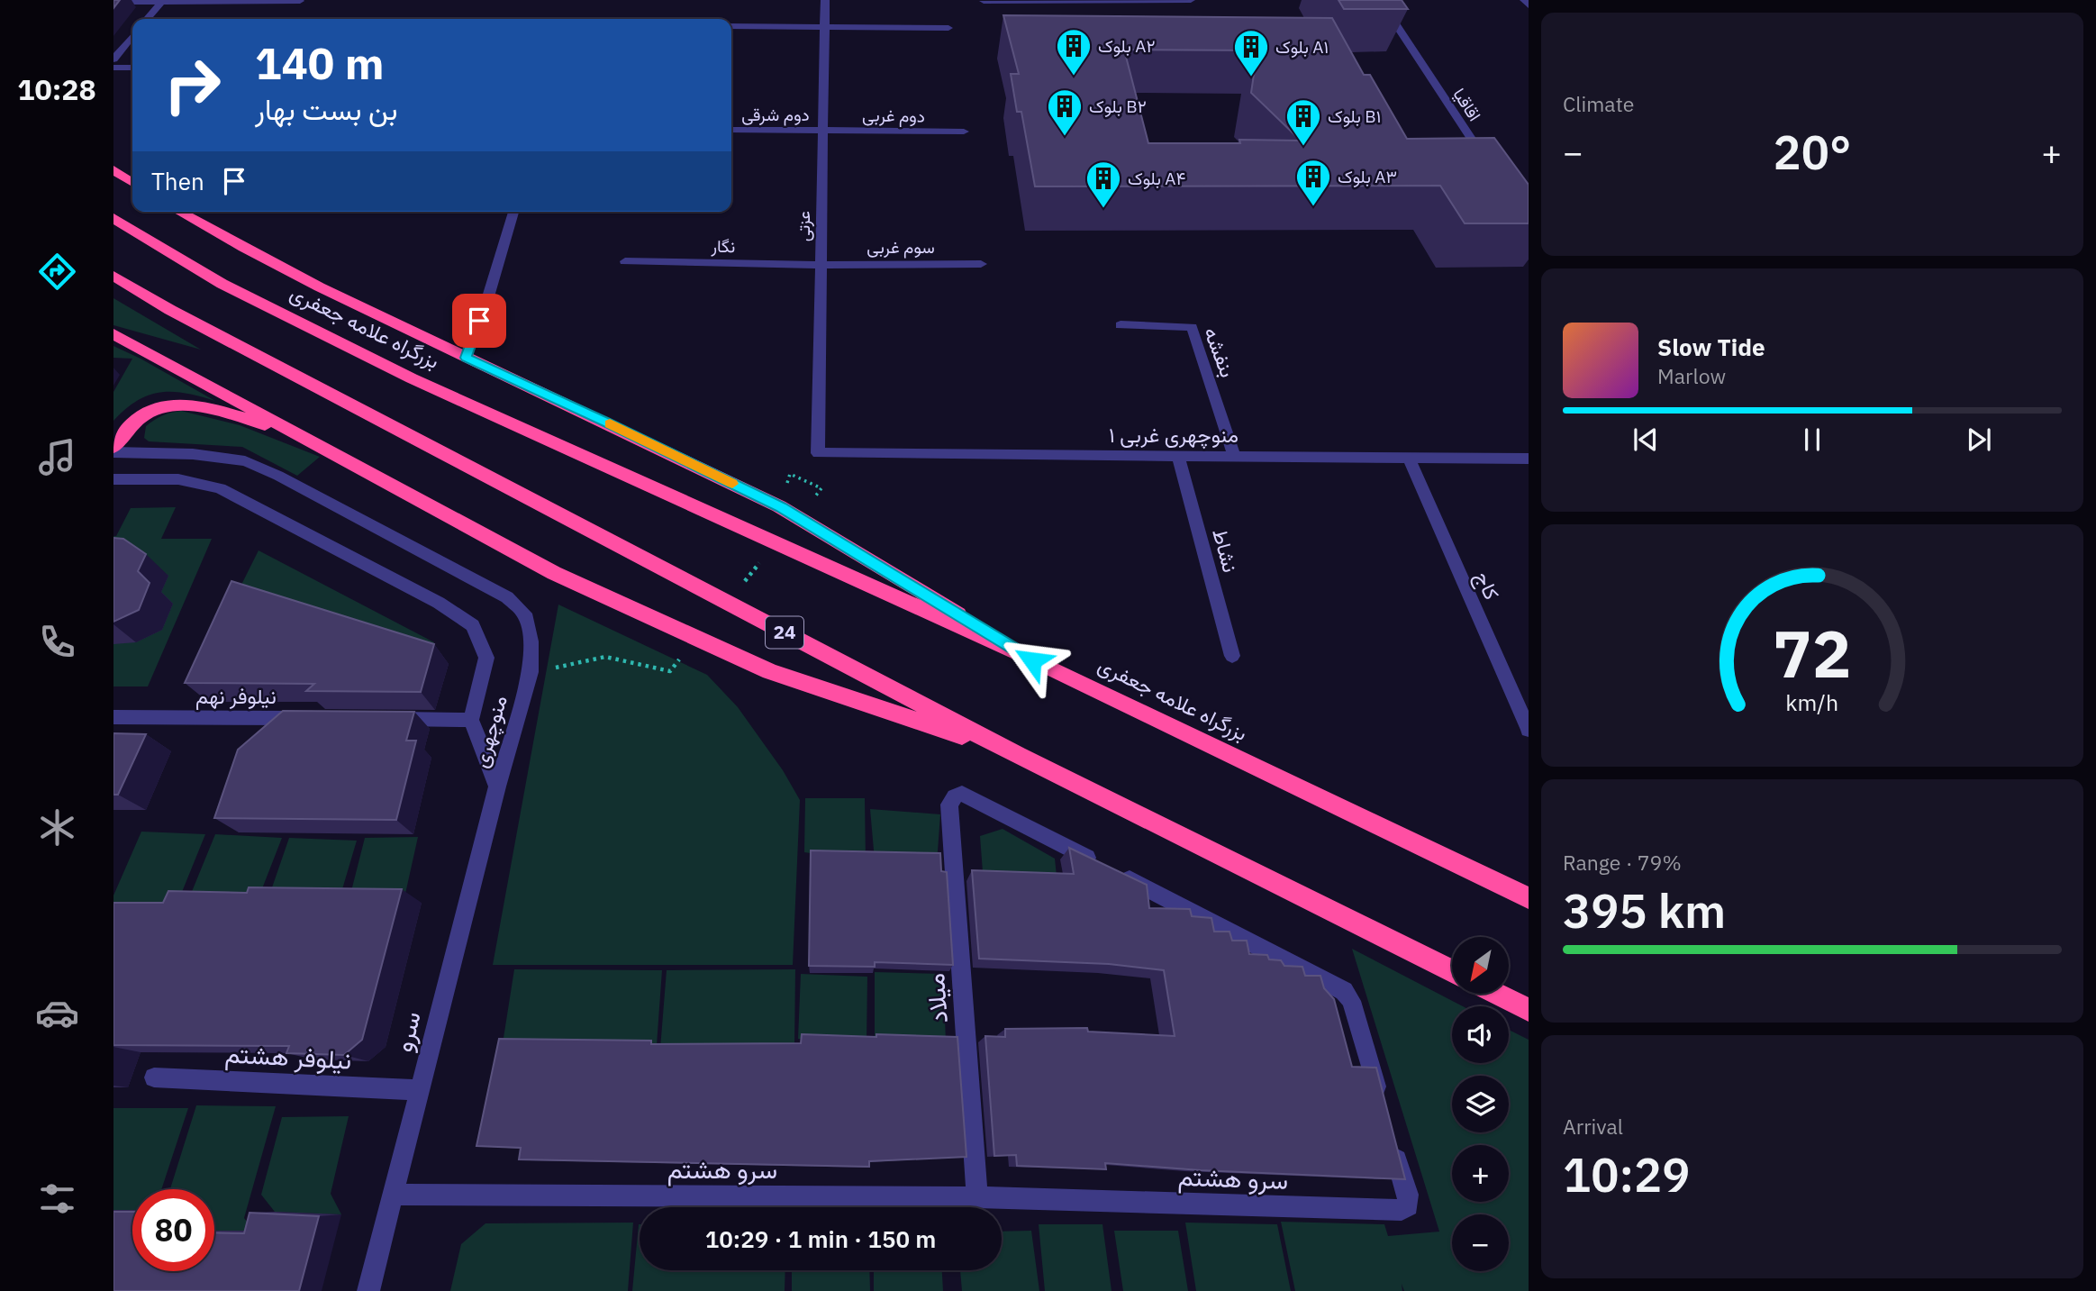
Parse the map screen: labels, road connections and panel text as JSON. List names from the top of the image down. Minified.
{"streets":{"highway":["بزرگراه علامه جعفری","24"],"street":["اقاقیا","دوم شرقی","دوم غربی","عزتی","نگار","سوم غربی","بنفشه","منوچهری غربی ۱","نشاط","کاج","نیلوفر نهم","منوچهری","میلاد","سرو","نیلوفر هشتم","سرو هشتم"]},"crossings":[["دوم شرقی","دوم غربی"],["دوم شرقی","عزتی"],["دوم غربی","عزتی"],["عزتی","نگار"],["عزتی","سوم غربی"],["عزتی","منوچهری غربی ۱"],["نگار","سوم غربی"],["بنفشه","منوچهری غربی ۱"],["منوچهری غربی ۱","نشاط"],["منوچهری غربی ۱","کاج"],["منوچهری","سرو"],["میلاد","سرو هشتم"],["سرو","نیلوفر هشتم"],["سرو","سرو هشتم"]],"places":{"building":["بلوک A۲","بلوک A۱","بلوک B۲","بلوک B۱","بلوک A۳","بلوک A۴"]},"north":"bottom left","page":{"tabs":"10:28","tile":["Climate",["Range · 79%","395 km"],["Arrival","10:29"]],"turn":["140 m","بن بست بهار"],"heat":["−","20°","+"],"then":"Then","song":["Slow Tide","Marlow"],"map_buttons":["+","−"],"limit":"80","trip":"10:29 · 1 min · 150 m","gauge":["72","km/h"]}}
